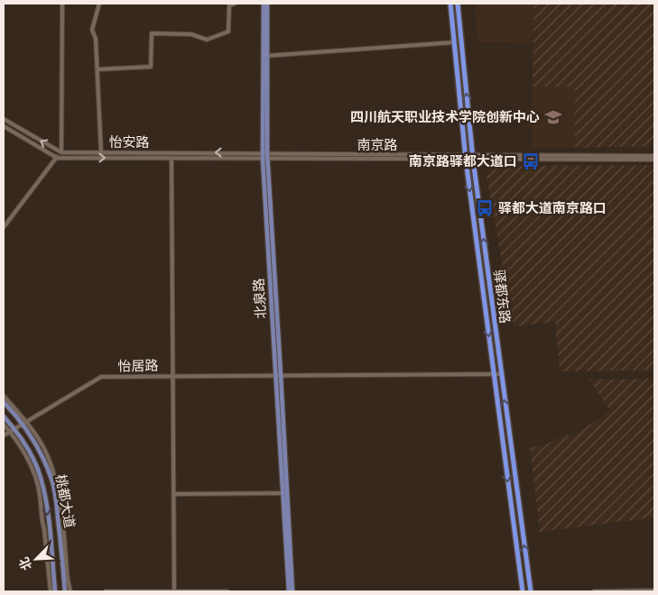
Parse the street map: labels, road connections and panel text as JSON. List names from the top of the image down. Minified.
{"streets":{"highway":["驿都东路"],"main road":["北泉路","桃都大道"],"street":["怡安路","南京路","怡居路"]},"crossings":[["怡安路","南京路"],["怡安路","驿都东路"],["怡安路","北泉路"],["南京路","驿都东路"],["南京路","北泉路"],["驿都东路","怡居路"],["北泉路","怡居路"],["怡居路","桃都大道"]],"places":{"school or university":["四川航天职业技术学院创新中心"],"bus stop":["南京路驿都大道口","驿都大道南京路口"]},"north":"bottom left"}
